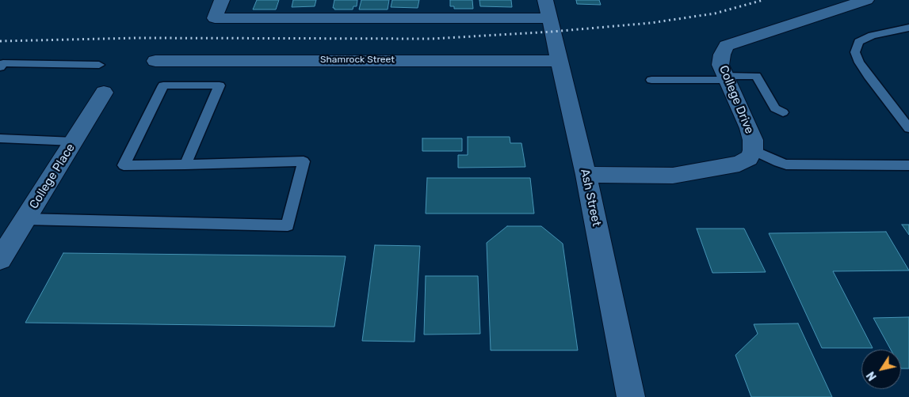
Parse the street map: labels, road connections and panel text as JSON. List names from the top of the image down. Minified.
{"streets":{"street":["Shamrock Street","College Drive","College Place","Ash Street"]},"crossings":[["Shamrock Street","Ash Street"],["College Drive","Ash Street"]],"north":"bottom left"}
